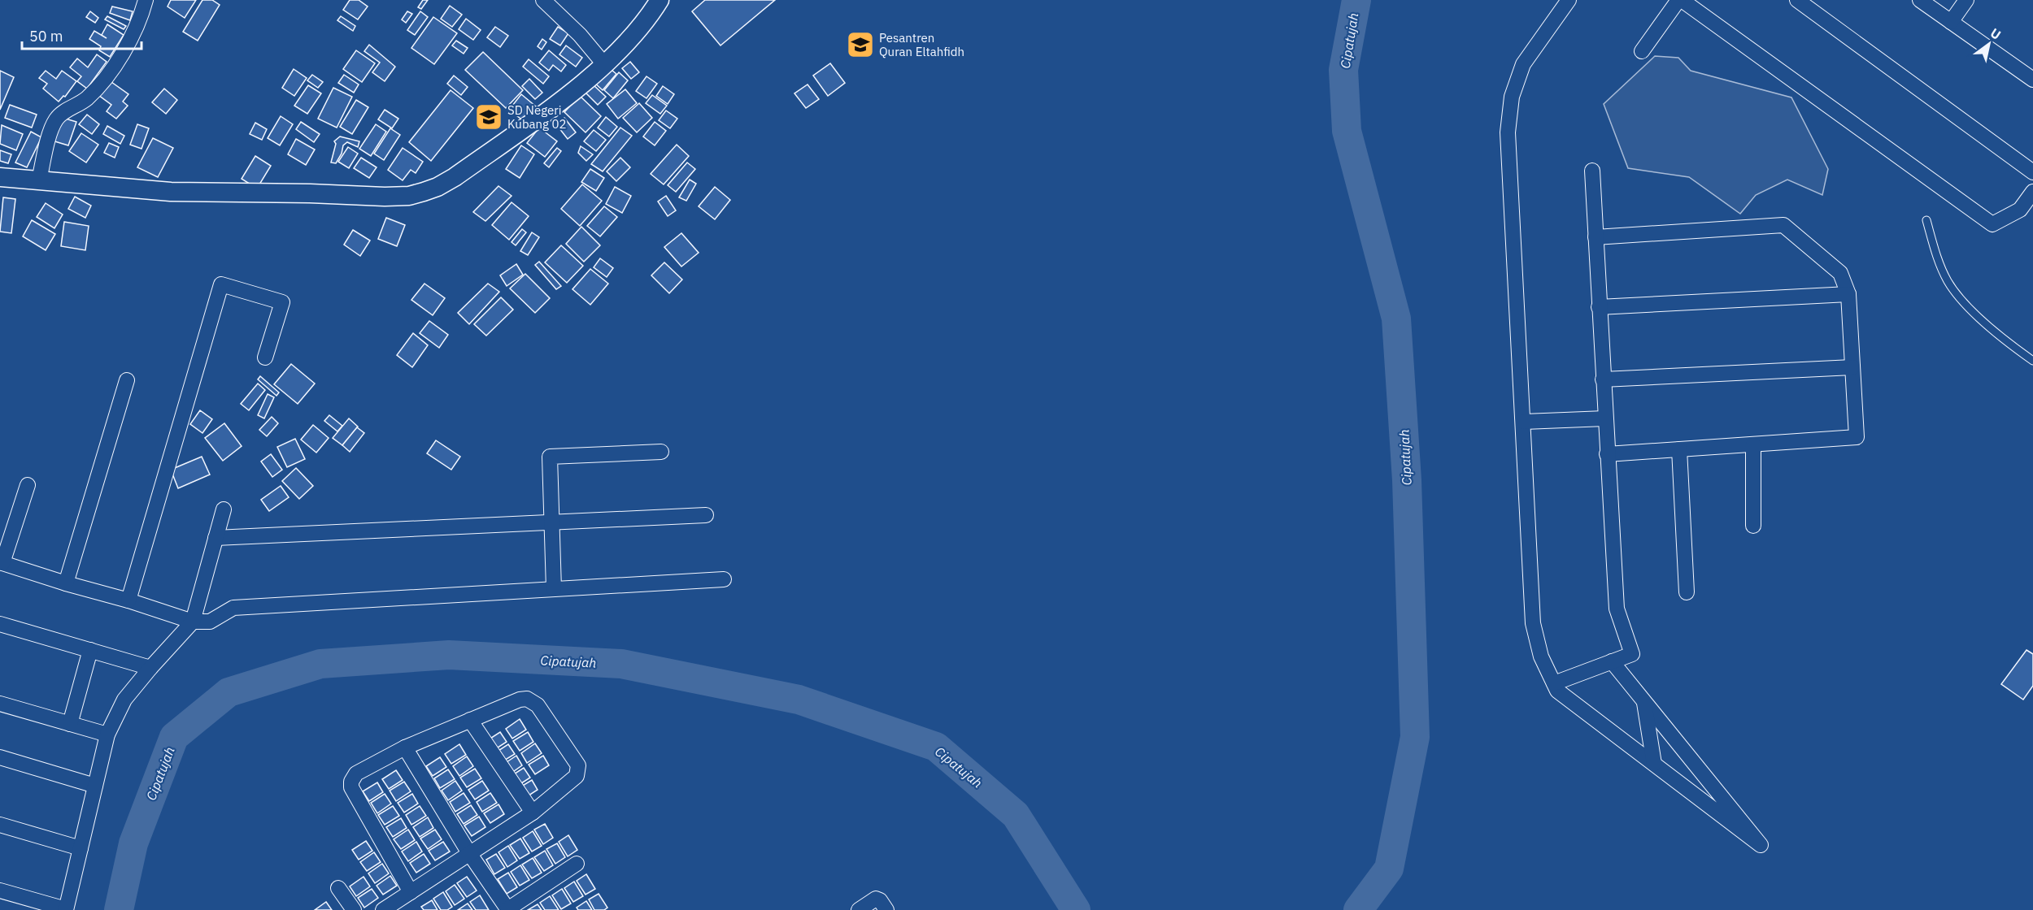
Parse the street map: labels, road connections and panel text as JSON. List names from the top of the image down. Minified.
{"water":["Cipatujah"],"places":{"school or university":["Pesantren Quran Eltahfidh","SD Negeri Kubang 02"]},"scale_bar":"50 m","north":"top right"}
